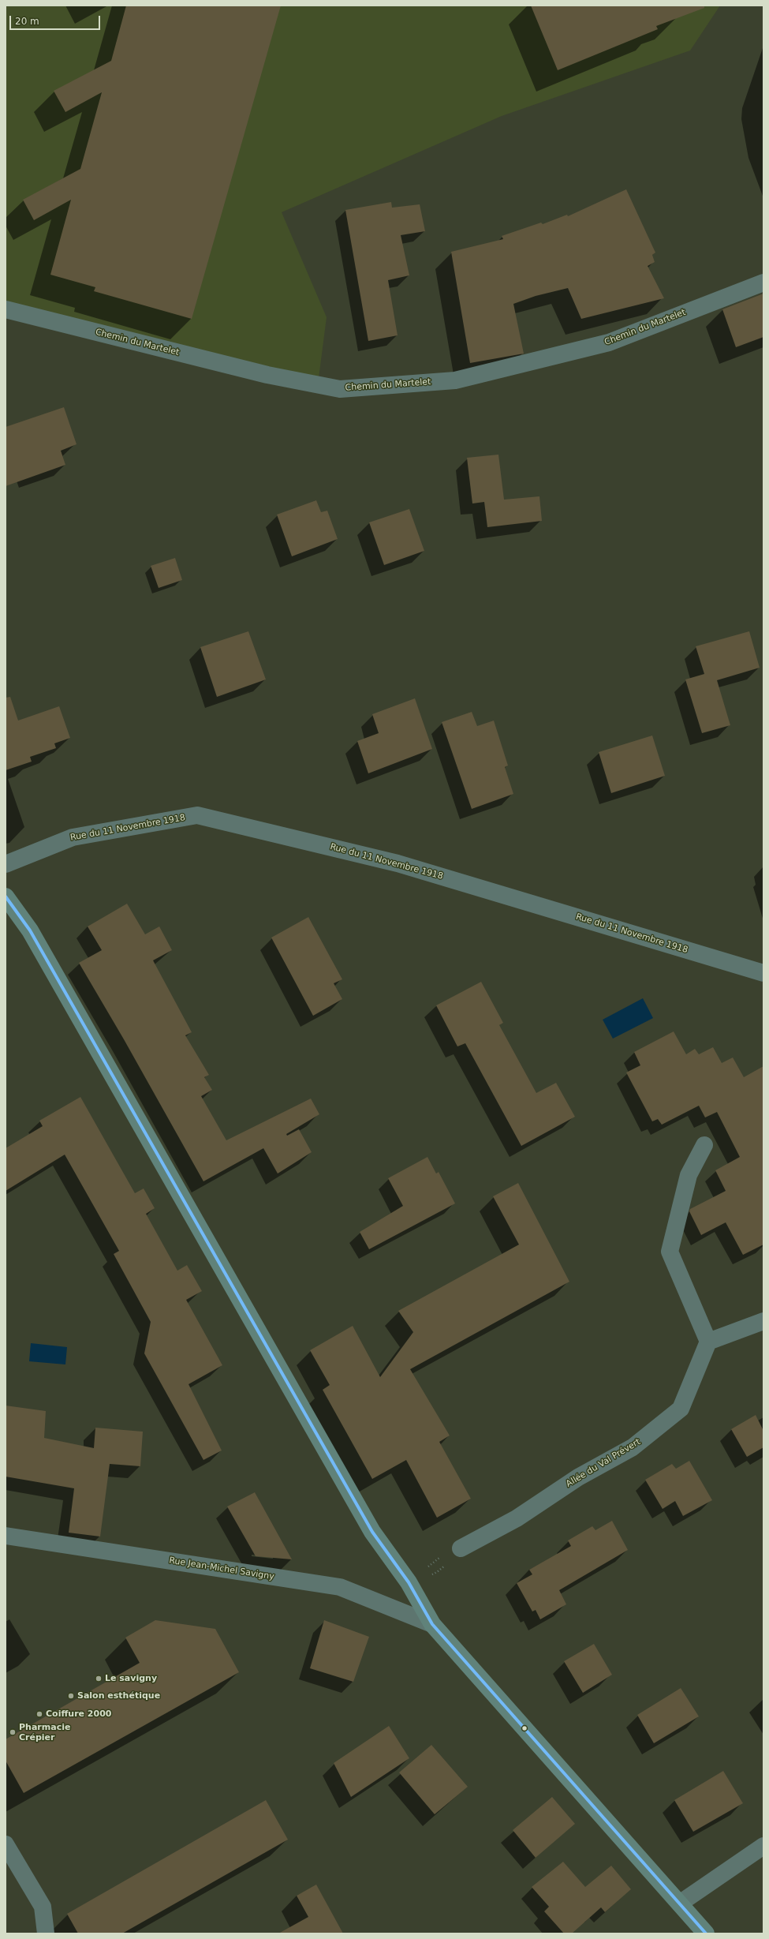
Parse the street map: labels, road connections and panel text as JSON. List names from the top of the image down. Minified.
{"streets":{"street":["Chemin du Martelet","Rue du 11 Novembre 1918","Allée du Val Prévert","Rue Jean-Michel Savigny"]},"places":["Le savigny","Salon esthétique","Coiffure 2000","Pharmacie Crépier"],"scale_bar":"20 m"}
